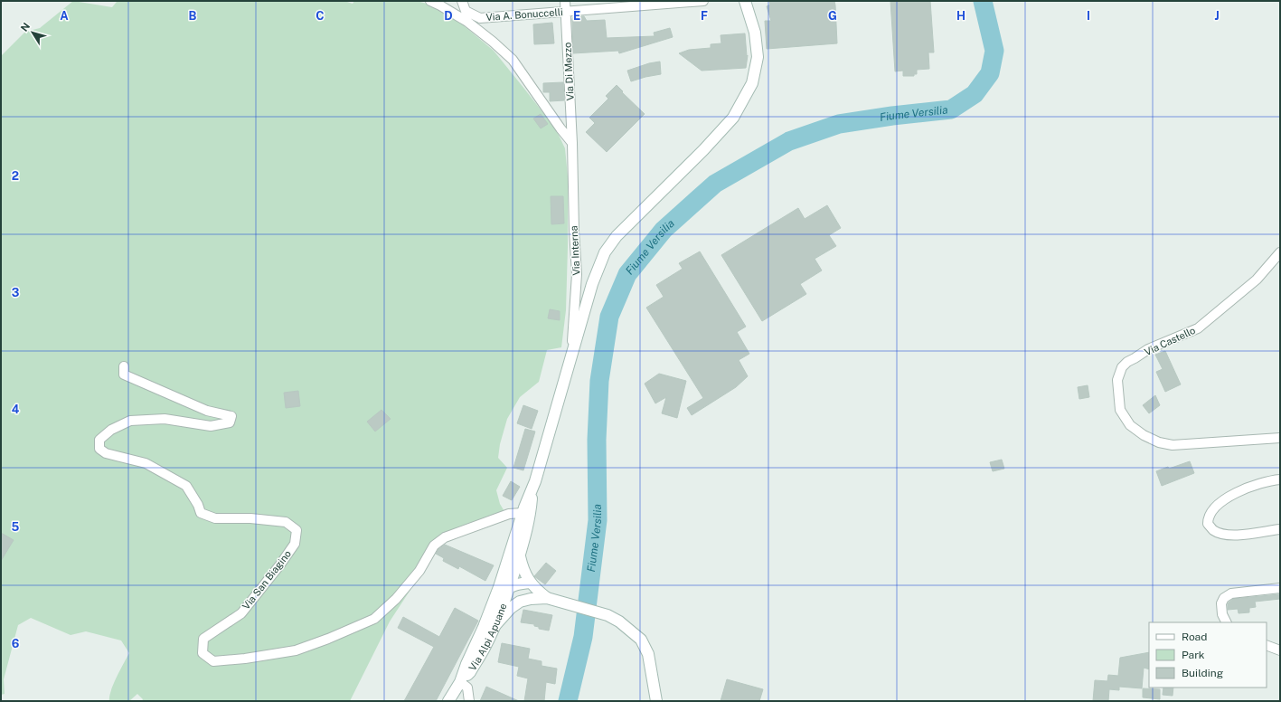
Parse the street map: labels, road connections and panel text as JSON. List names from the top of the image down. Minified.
{"streets":{"main road":["Via Alpi Apuane"],"street":["Via A. Bonuccelli","Via Di Mezzo","Via Interna","Via Castello","Via San Biagino"]},"crossings":[["Via A. Bonuccelli","Via Di Mezzo"],["Via Di Mezzo","Via Interna"]],"water":["Fiume Versilia"],"legend":["Road","Park","Building"],"north":"top left","grid":{"columns":["A","B","C","D","E","F","G","H","I","J"],"rows":["2","3","4","5","6"]}}
